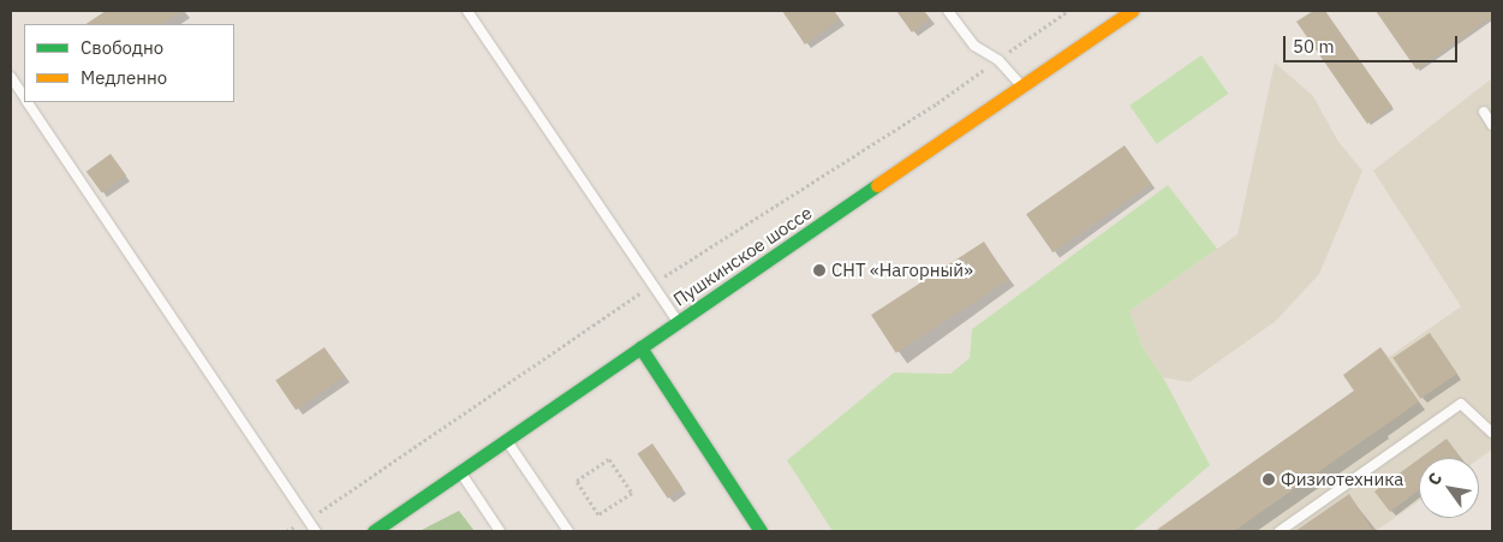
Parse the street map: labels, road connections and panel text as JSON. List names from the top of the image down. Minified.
{"streets":{"main road":["Пушкинское шоссе"]},"places":["СНТ «Нагорный»","Физиотехника"],"legend":["Свободно","Медленно"],"scale_bar":"50 m","north":"top left"}
